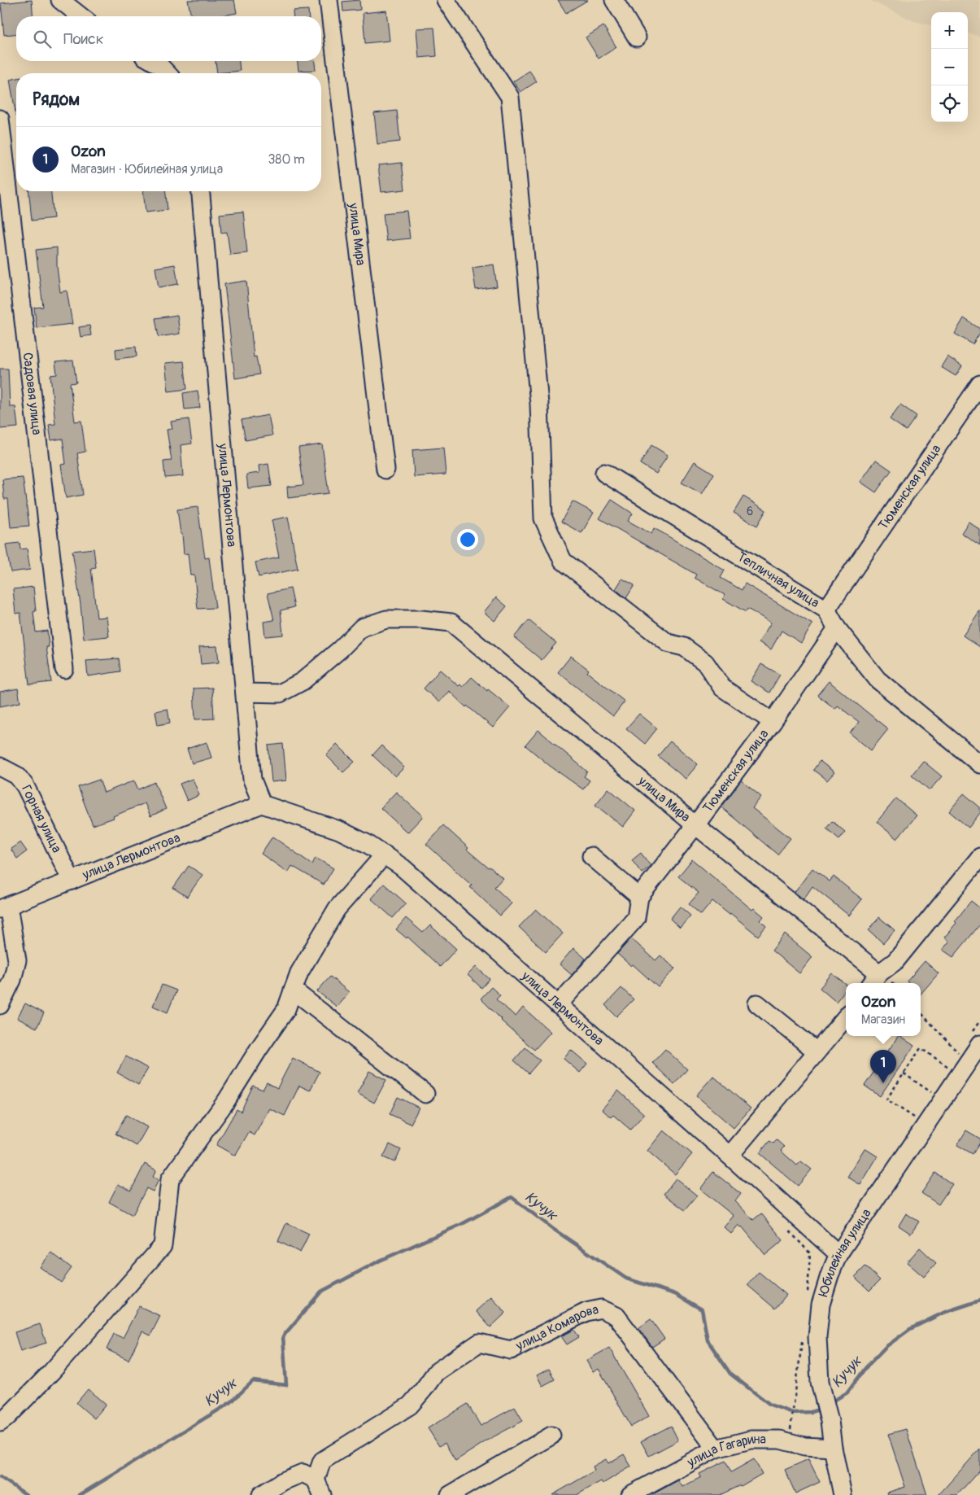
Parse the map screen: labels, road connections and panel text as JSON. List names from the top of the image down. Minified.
{"streets":{"street":["улица Мира","Садовая улица","Тюменская улица","улица Лермонтова","Тепличная улица","Горная улица","Юбилейная улица","улица Комарова","улица Гагарина"]},"crossings":[["улица Мира","Тюменская улица"],["улица Мира","улица Лермонтова"],["Тюменская улица","улица Лермонтова"],["Тюменская улица","Тепличная улица"],["улица Лермонтова","Горная улица"],["улица Лермонтова","Юбилейная улица"],["Юбилейная улица","улица Гагарина"],["улица Комарова","улица Гагарина"]],"water":["Кучук"],"house_numbers":["6"],"page":{"map_buttons":["+","−"],"search":"Поиск","heading":"Рядом","list":[{"mark":"1","name":"Ozon","note":"Магазин · Юбилейная улица","value":"380 m"}],"popup":["Ozon","Магазин"],"pins":"1"}}
